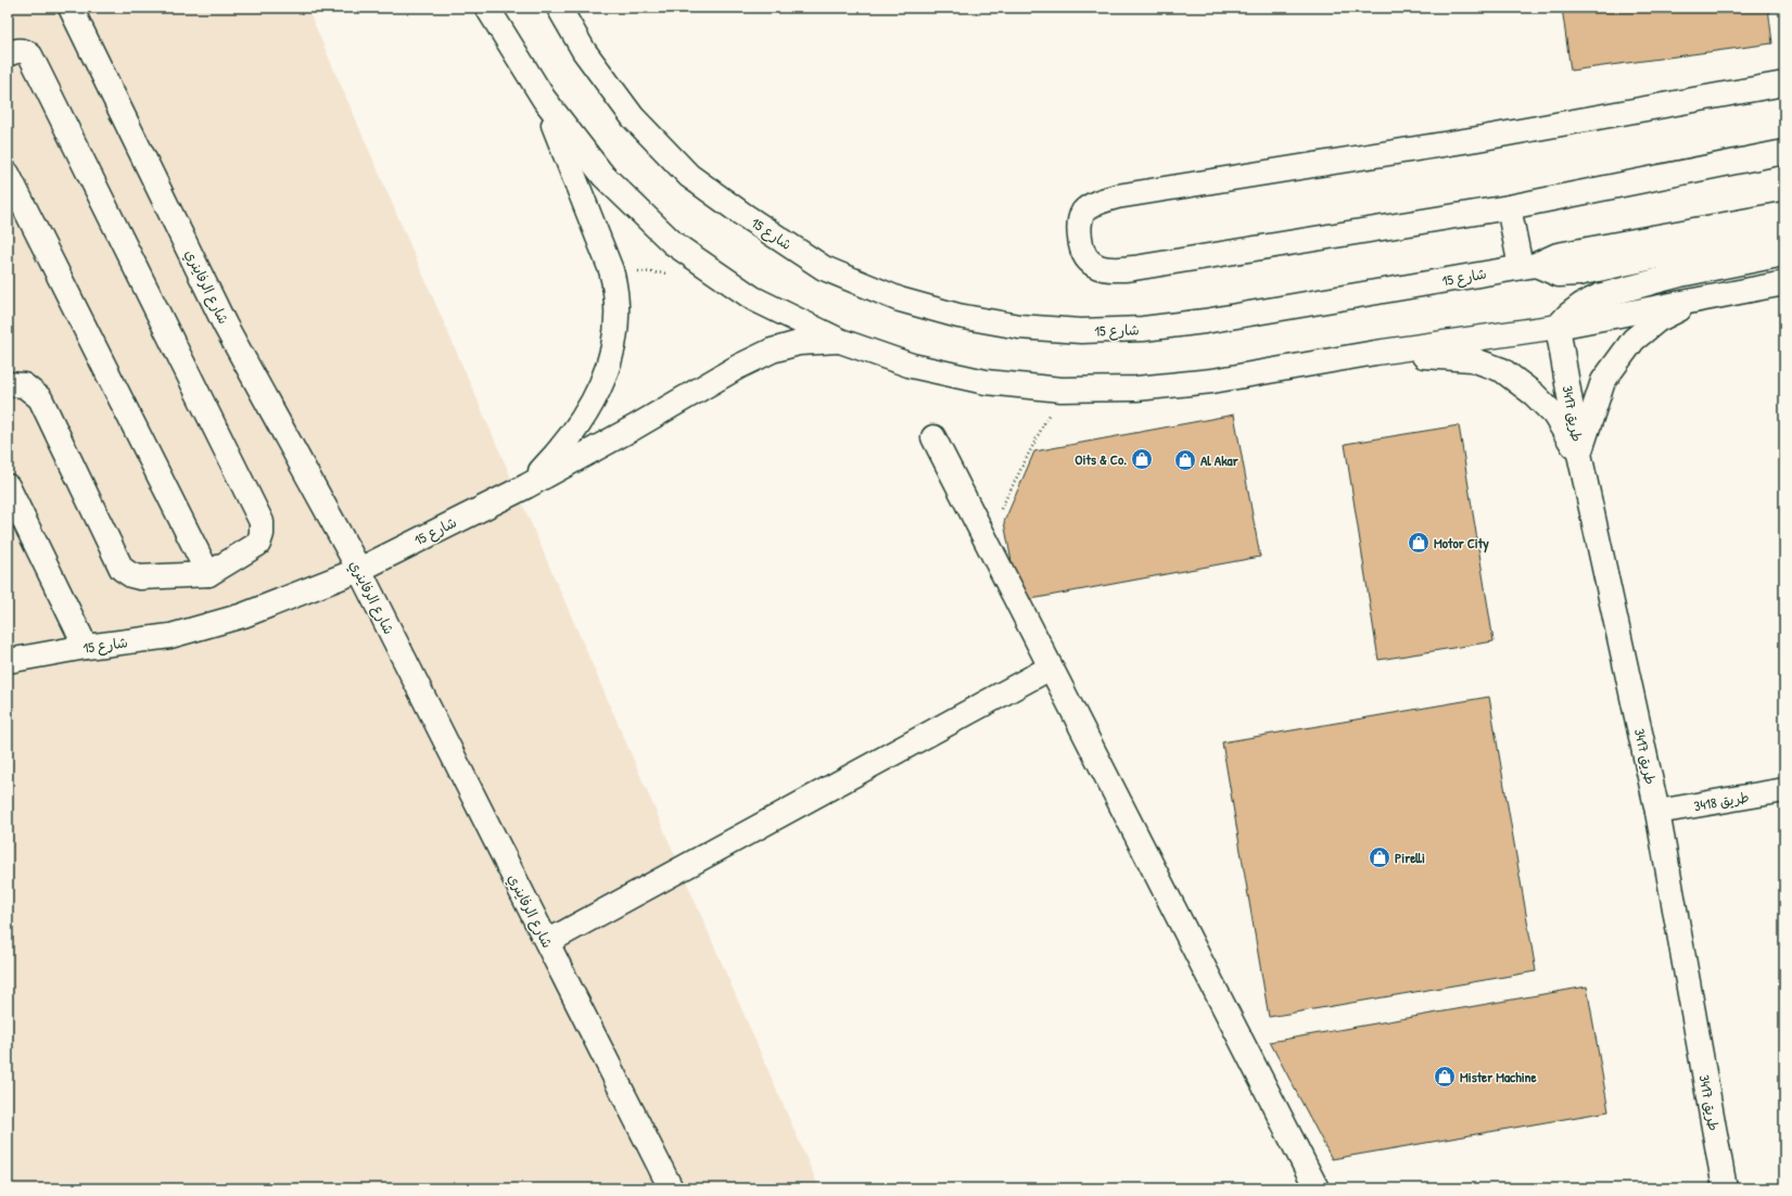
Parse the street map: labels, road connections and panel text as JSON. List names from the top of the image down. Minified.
{"streets":{"street":["شارع 15","شارع الرفاينري","طريق 3417","طريق 3418"]},"crossings":[["شارع 15","شارع الرفاينري"],["شارع 15","طريق 3417"],["طريق 3417","طريق 3418"]],"places":{"shop":["Oits & Co.","Al Akar","Motor City","Pirelli","Mister Machine"]}}
